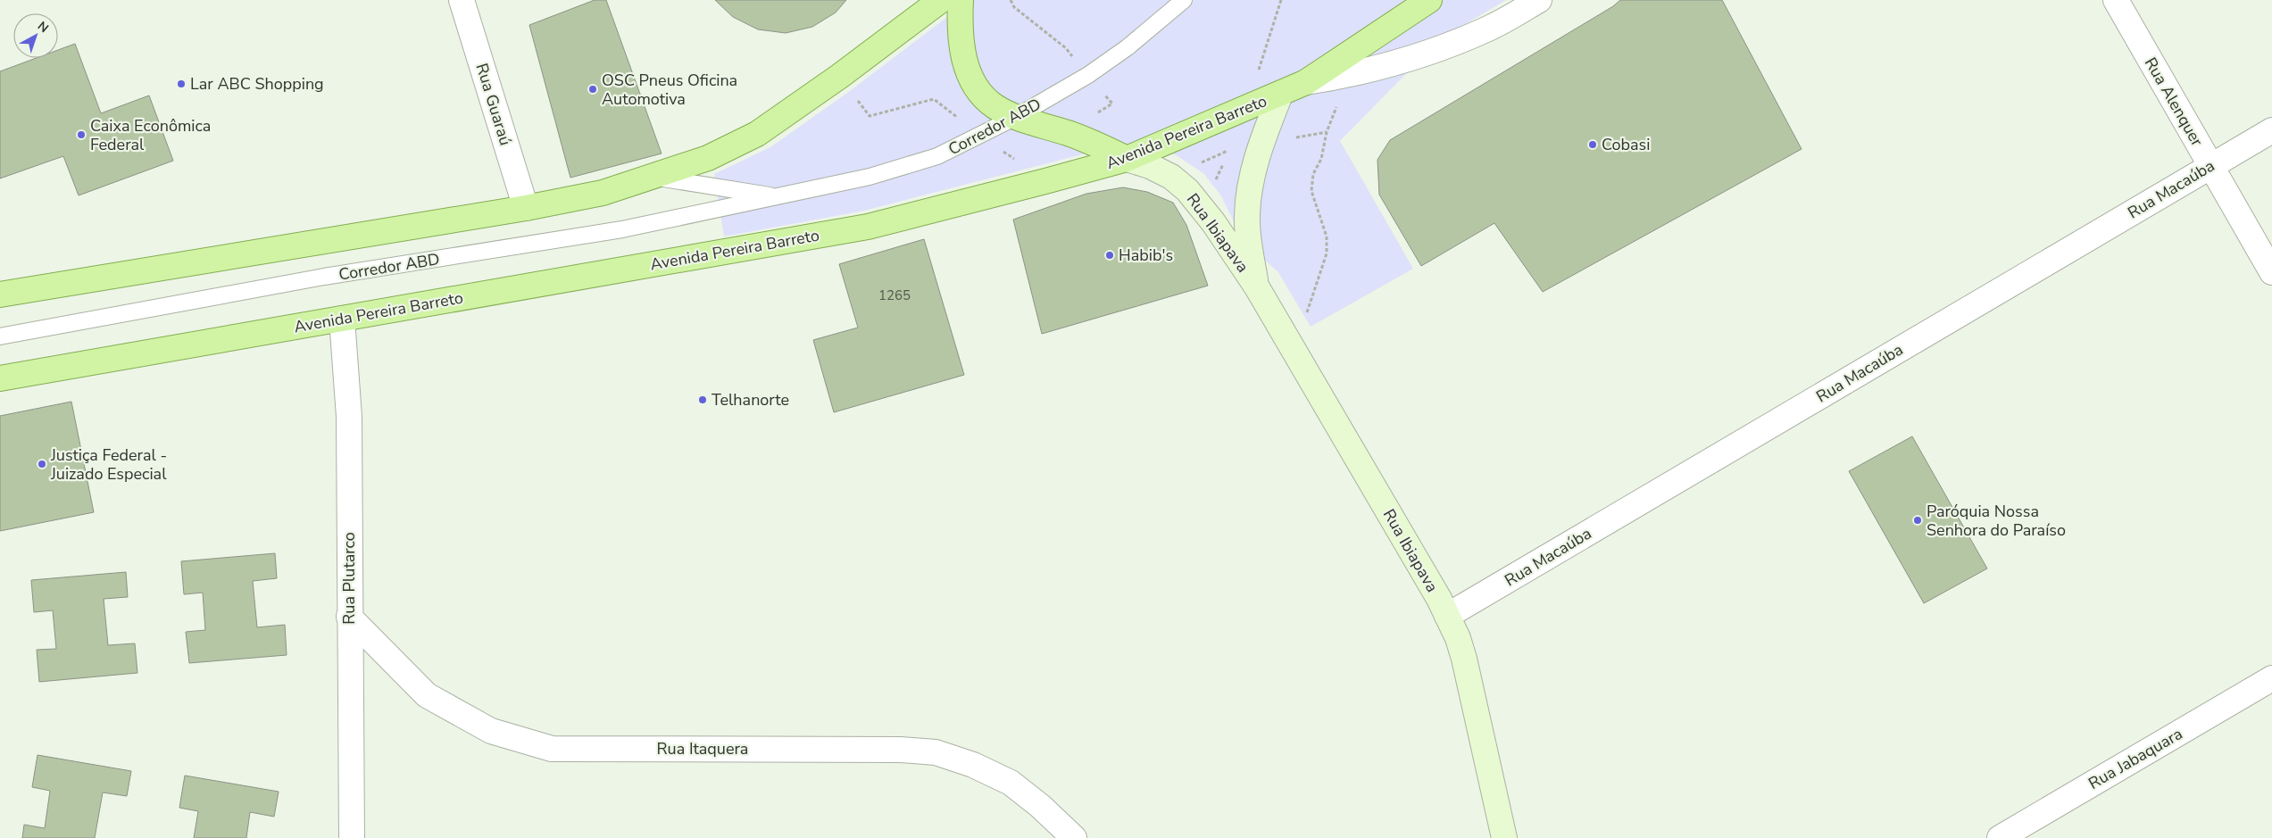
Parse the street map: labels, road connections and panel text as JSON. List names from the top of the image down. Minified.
{"streets":{"main road":["Avenida Pereira Barreto","Rua Ibiapava"],"street":["Rua Alenquer","Rua Guaraú","Rua Macaúba","Rua Plutarco","Rua Itaquera","Rua Jabaquara"],"lane":["Corredor ABD"]},"crossings":[["Rua Alenquer","Rua Macaúba"],["Avenida Pereira Barreto","Rua Ibiapava"],["Avenida Pereira Barreto","Rua Plutarco"],["Rua Macaúba","Rua Ibiapava"],["Rua Plutarco","Rua Itaquera"]],"places":["Lar ABC Shopping","OSC Pneus Oficina Automotiva","Caixa Econômica Federal","Cobasi","Habib's","Telhanorte","Justiça Federal - Juizado Especial","Paróquia Nossa Senhora do Paraíso"],"house_numbers":["1265"],"north":"top right"}
